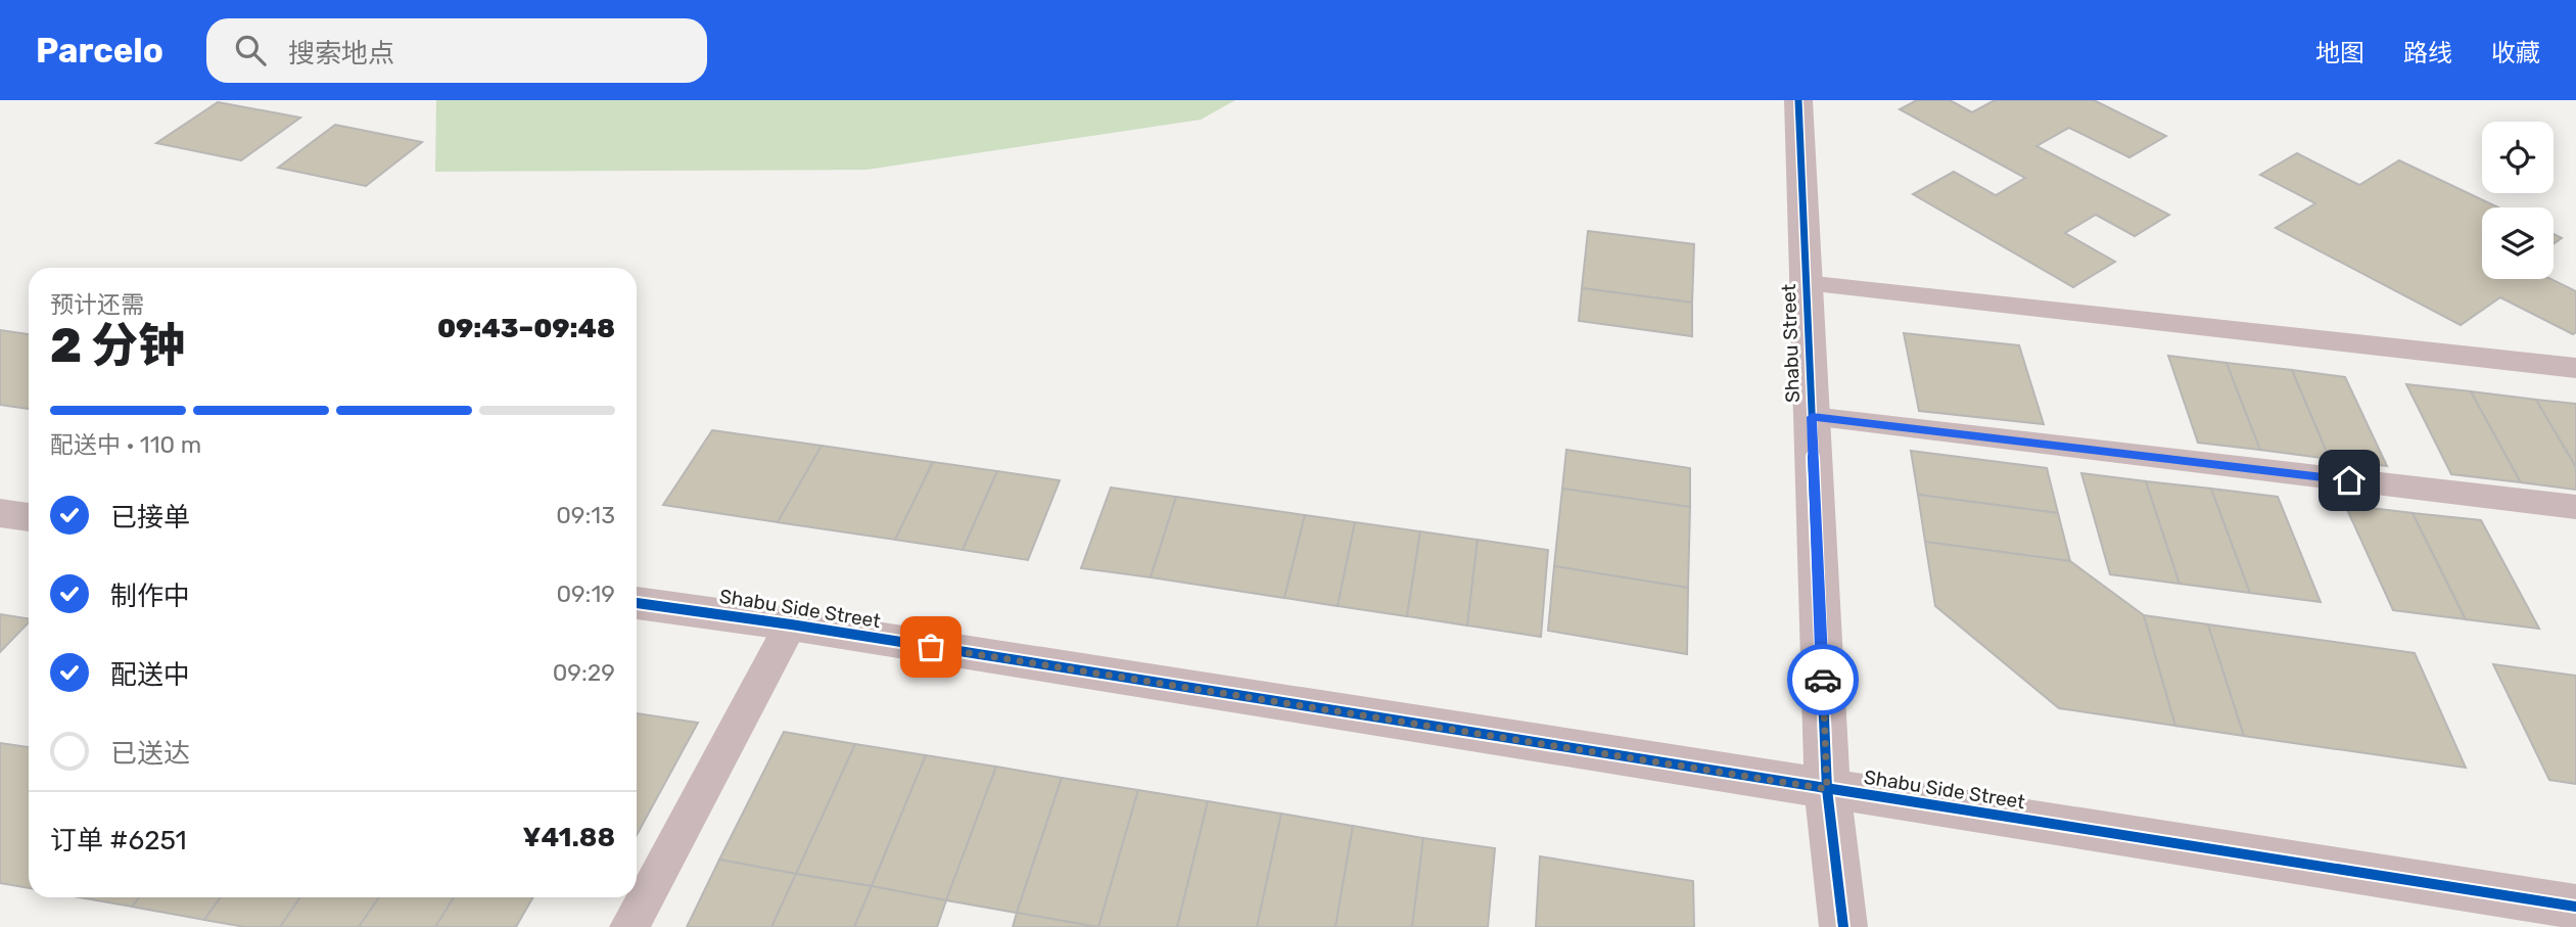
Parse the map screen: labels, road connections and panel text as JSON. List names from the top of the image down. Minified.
{"streets":{"street":["Shabu Street","Shabu Side Street"]},"crossings":[["Shabu Street","Shabu Side Street"]],"page":{"header":"Parcelo","search":"搜索地点","nav":["地图","路线","收藏"],"heading":["2 分钟","预计还需","09:43–09:48"],"panel":["订单 #6251","¥41.88"],"bar":"配送中 · 110 m","list":[["已接单","09:13"],["制作中","09:19"],["配送中","09:29"],"已送达"]}}
